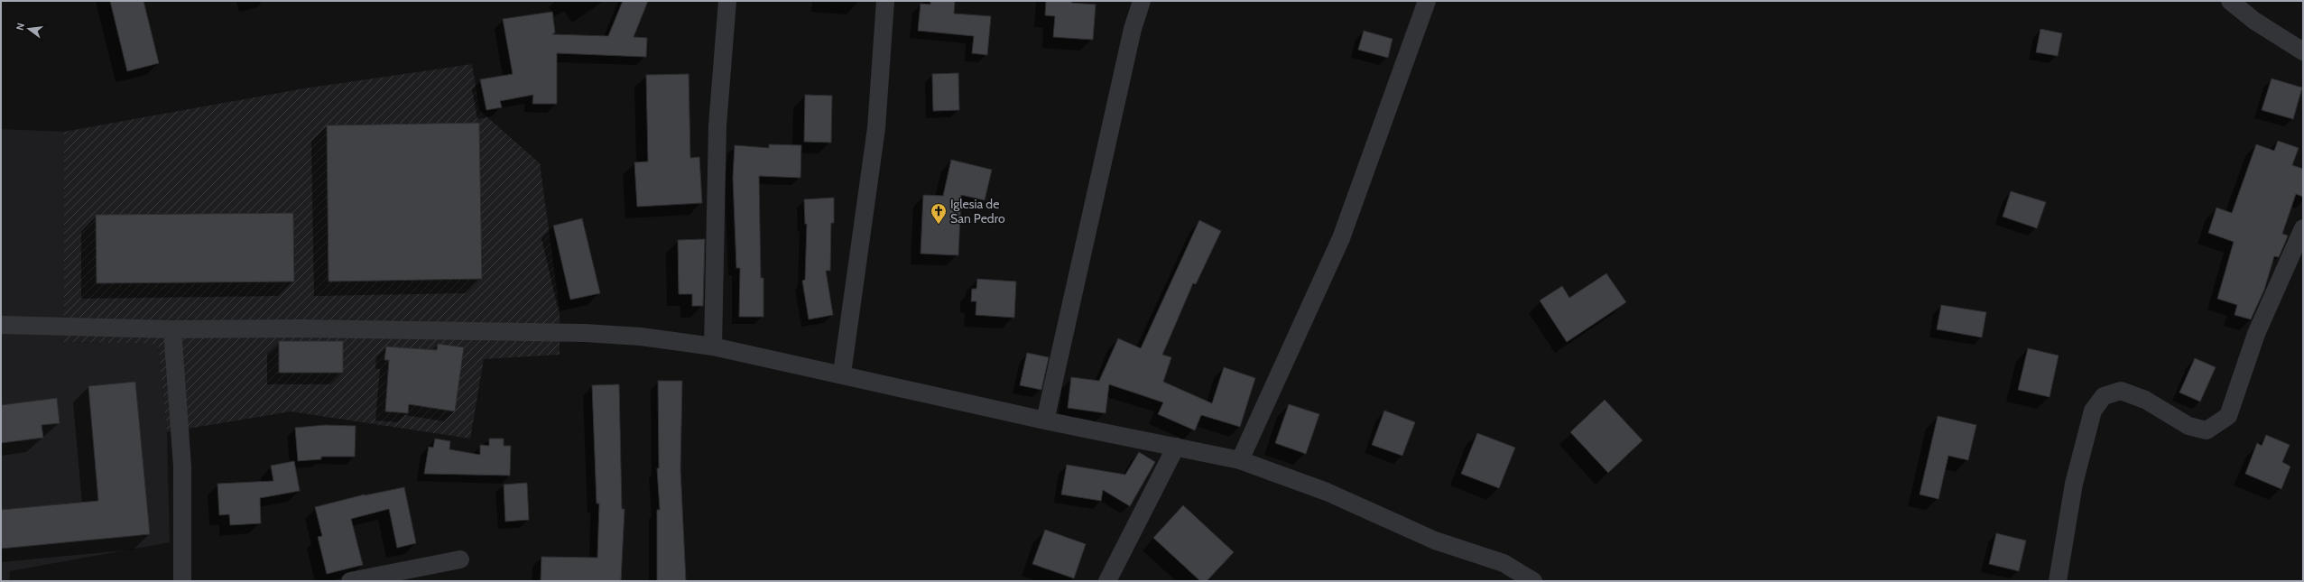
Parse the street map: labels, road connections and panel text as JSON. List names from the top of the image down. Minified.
{"places":{"church":["Iglesia de San Pedro"]},"north":"left"}
